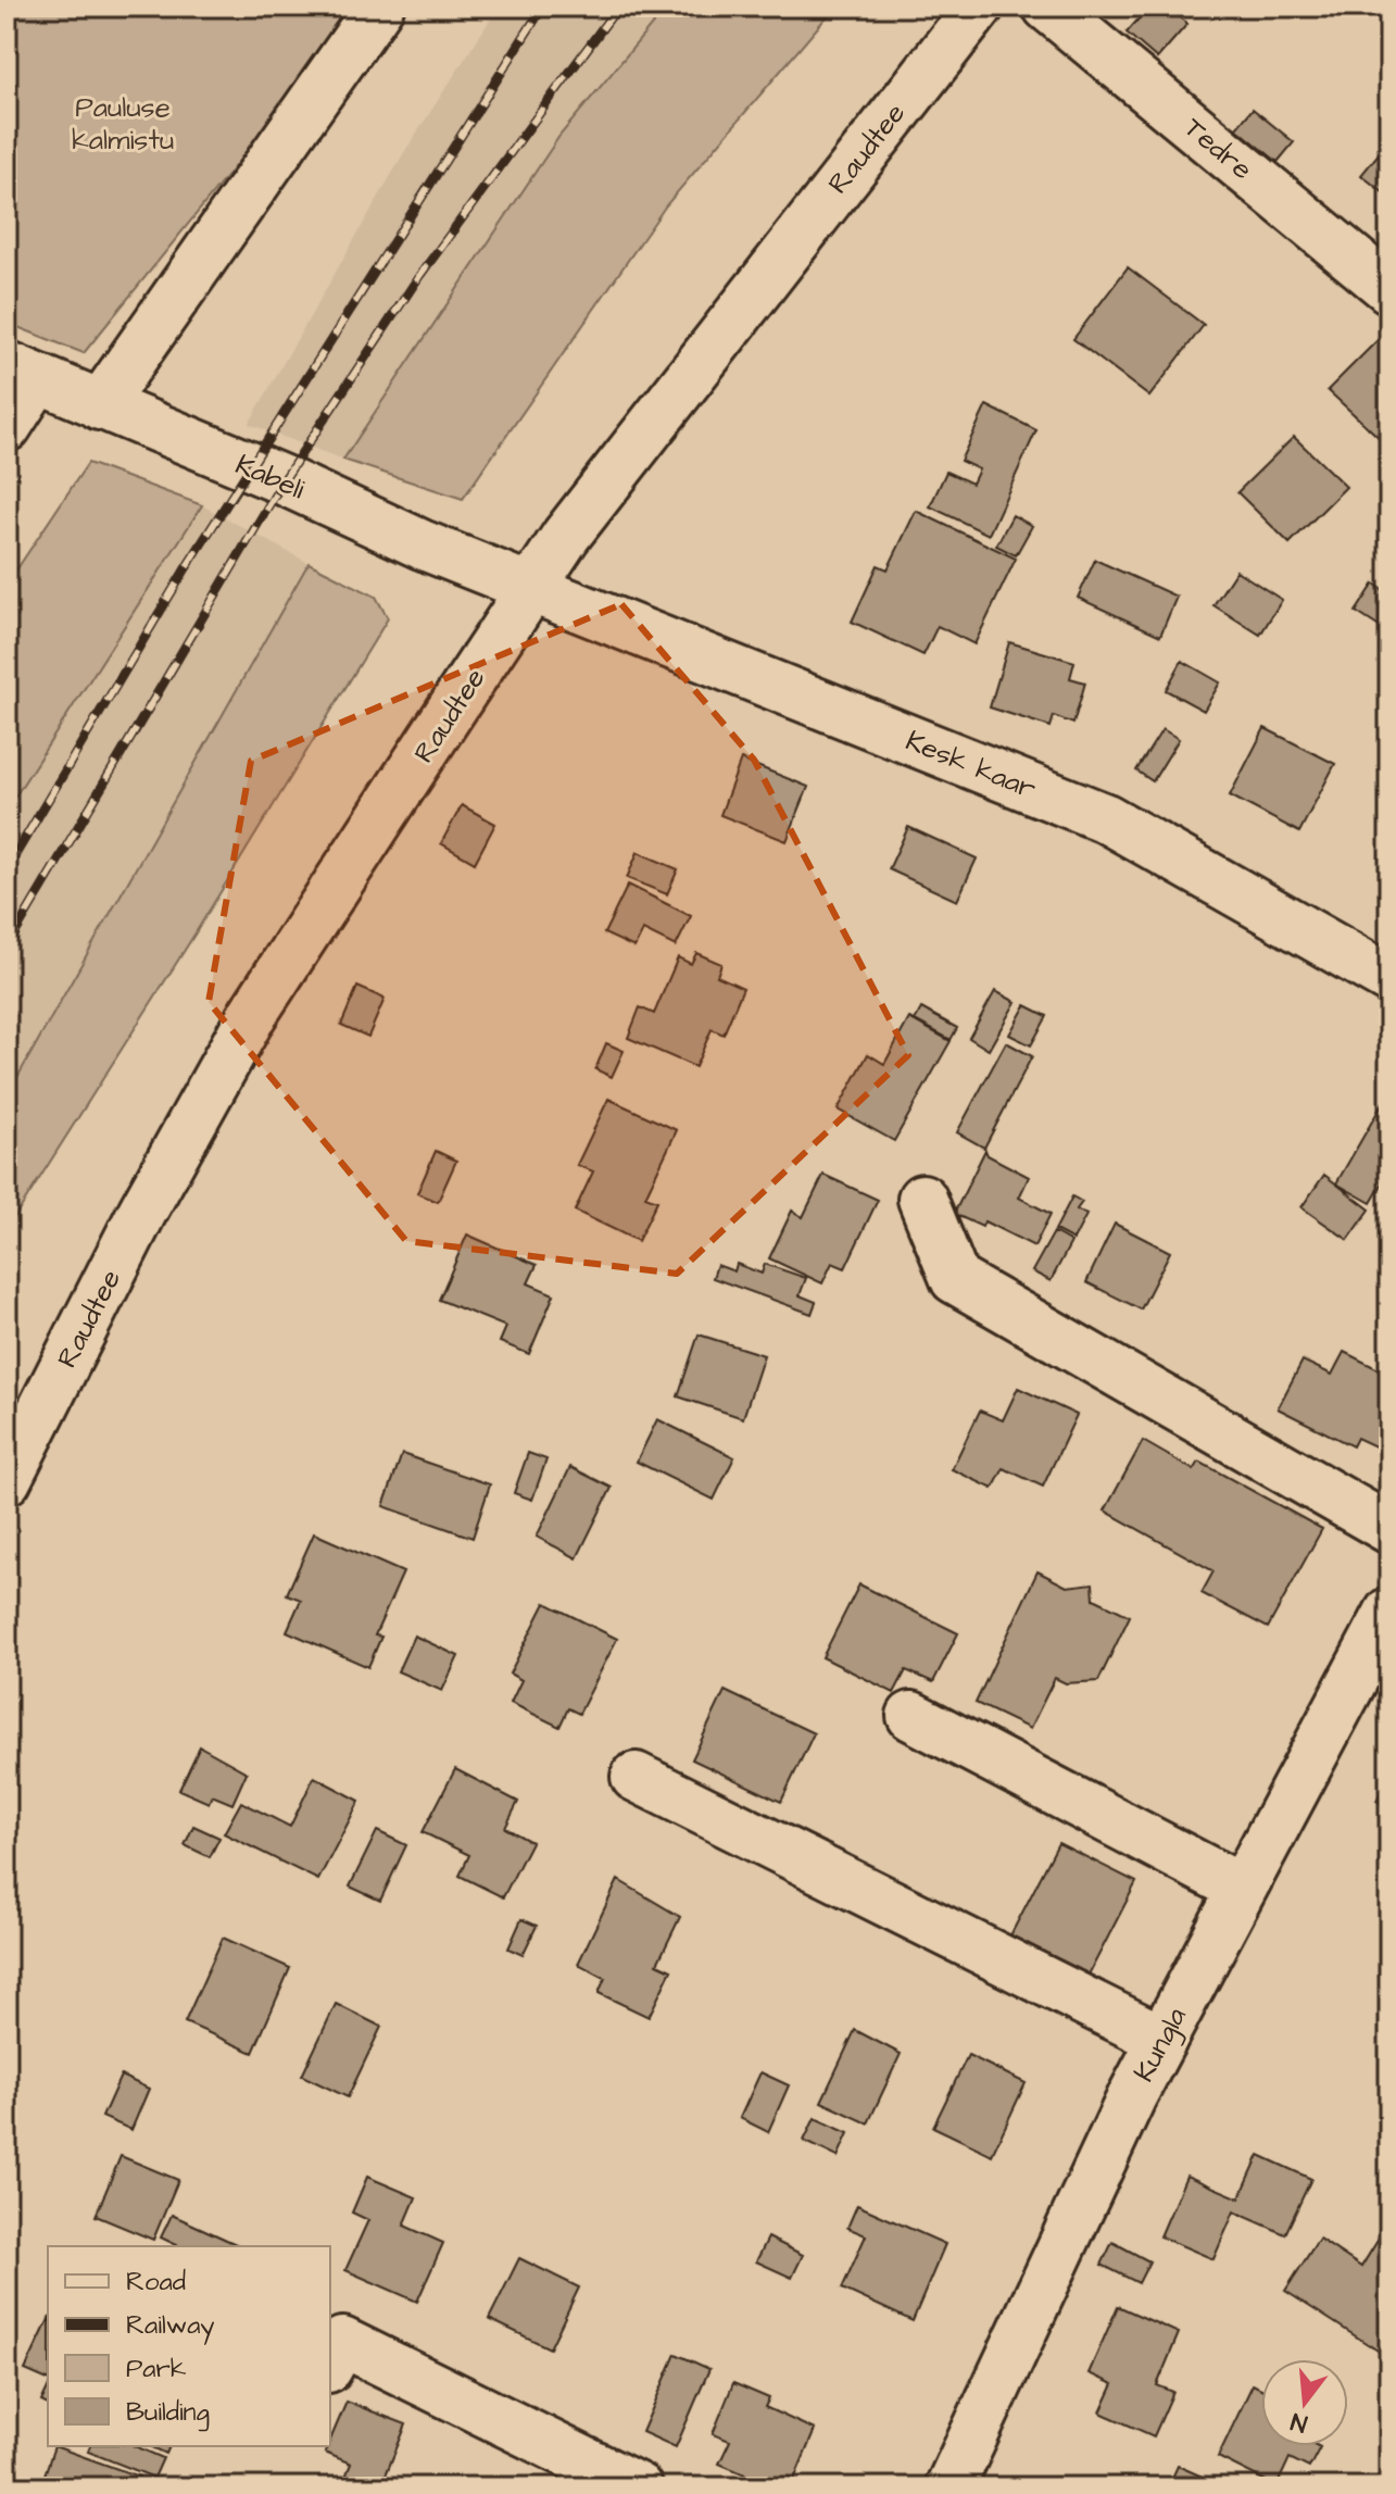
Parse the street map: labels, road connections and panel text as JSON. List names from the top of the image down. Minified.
{"streets":{"street":["Raudtee","Tedre","Kabeli","Kesk kaar","Kungla"]},"crossings":[["Raudtee","Kabeli"],["Raudtee","Kesk kaar"],["Kabeli","Kesk kaar"]],"parks":["Pauluse kalmistu"],"legend":["Road","Railway","Park","Building"],"north":"bottom"}
